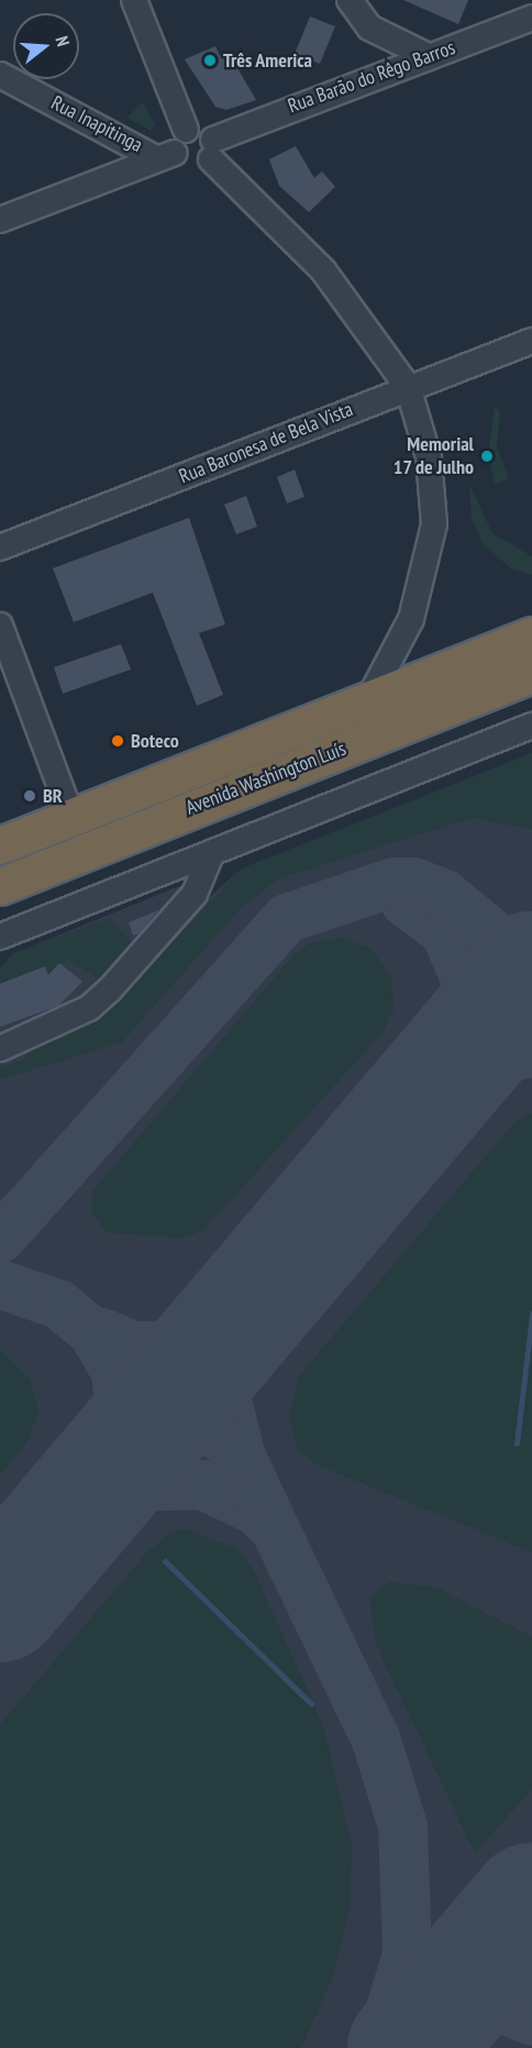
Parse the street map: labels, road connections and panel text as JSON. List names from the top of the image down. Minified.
{"streets":{"highway":["Avenida Washington Luís"],"street":["Rua Barão do Rêgo Barros","Rua Inapitinga","Rua Baronesa de Bela Vista"]},"crossings":[["Rua Barão do Rêgo Barros","Rua Inapitinga"]],"places":["Três America","Memorial 17 de Julho","Boteco","BR"],"north":"right"}
